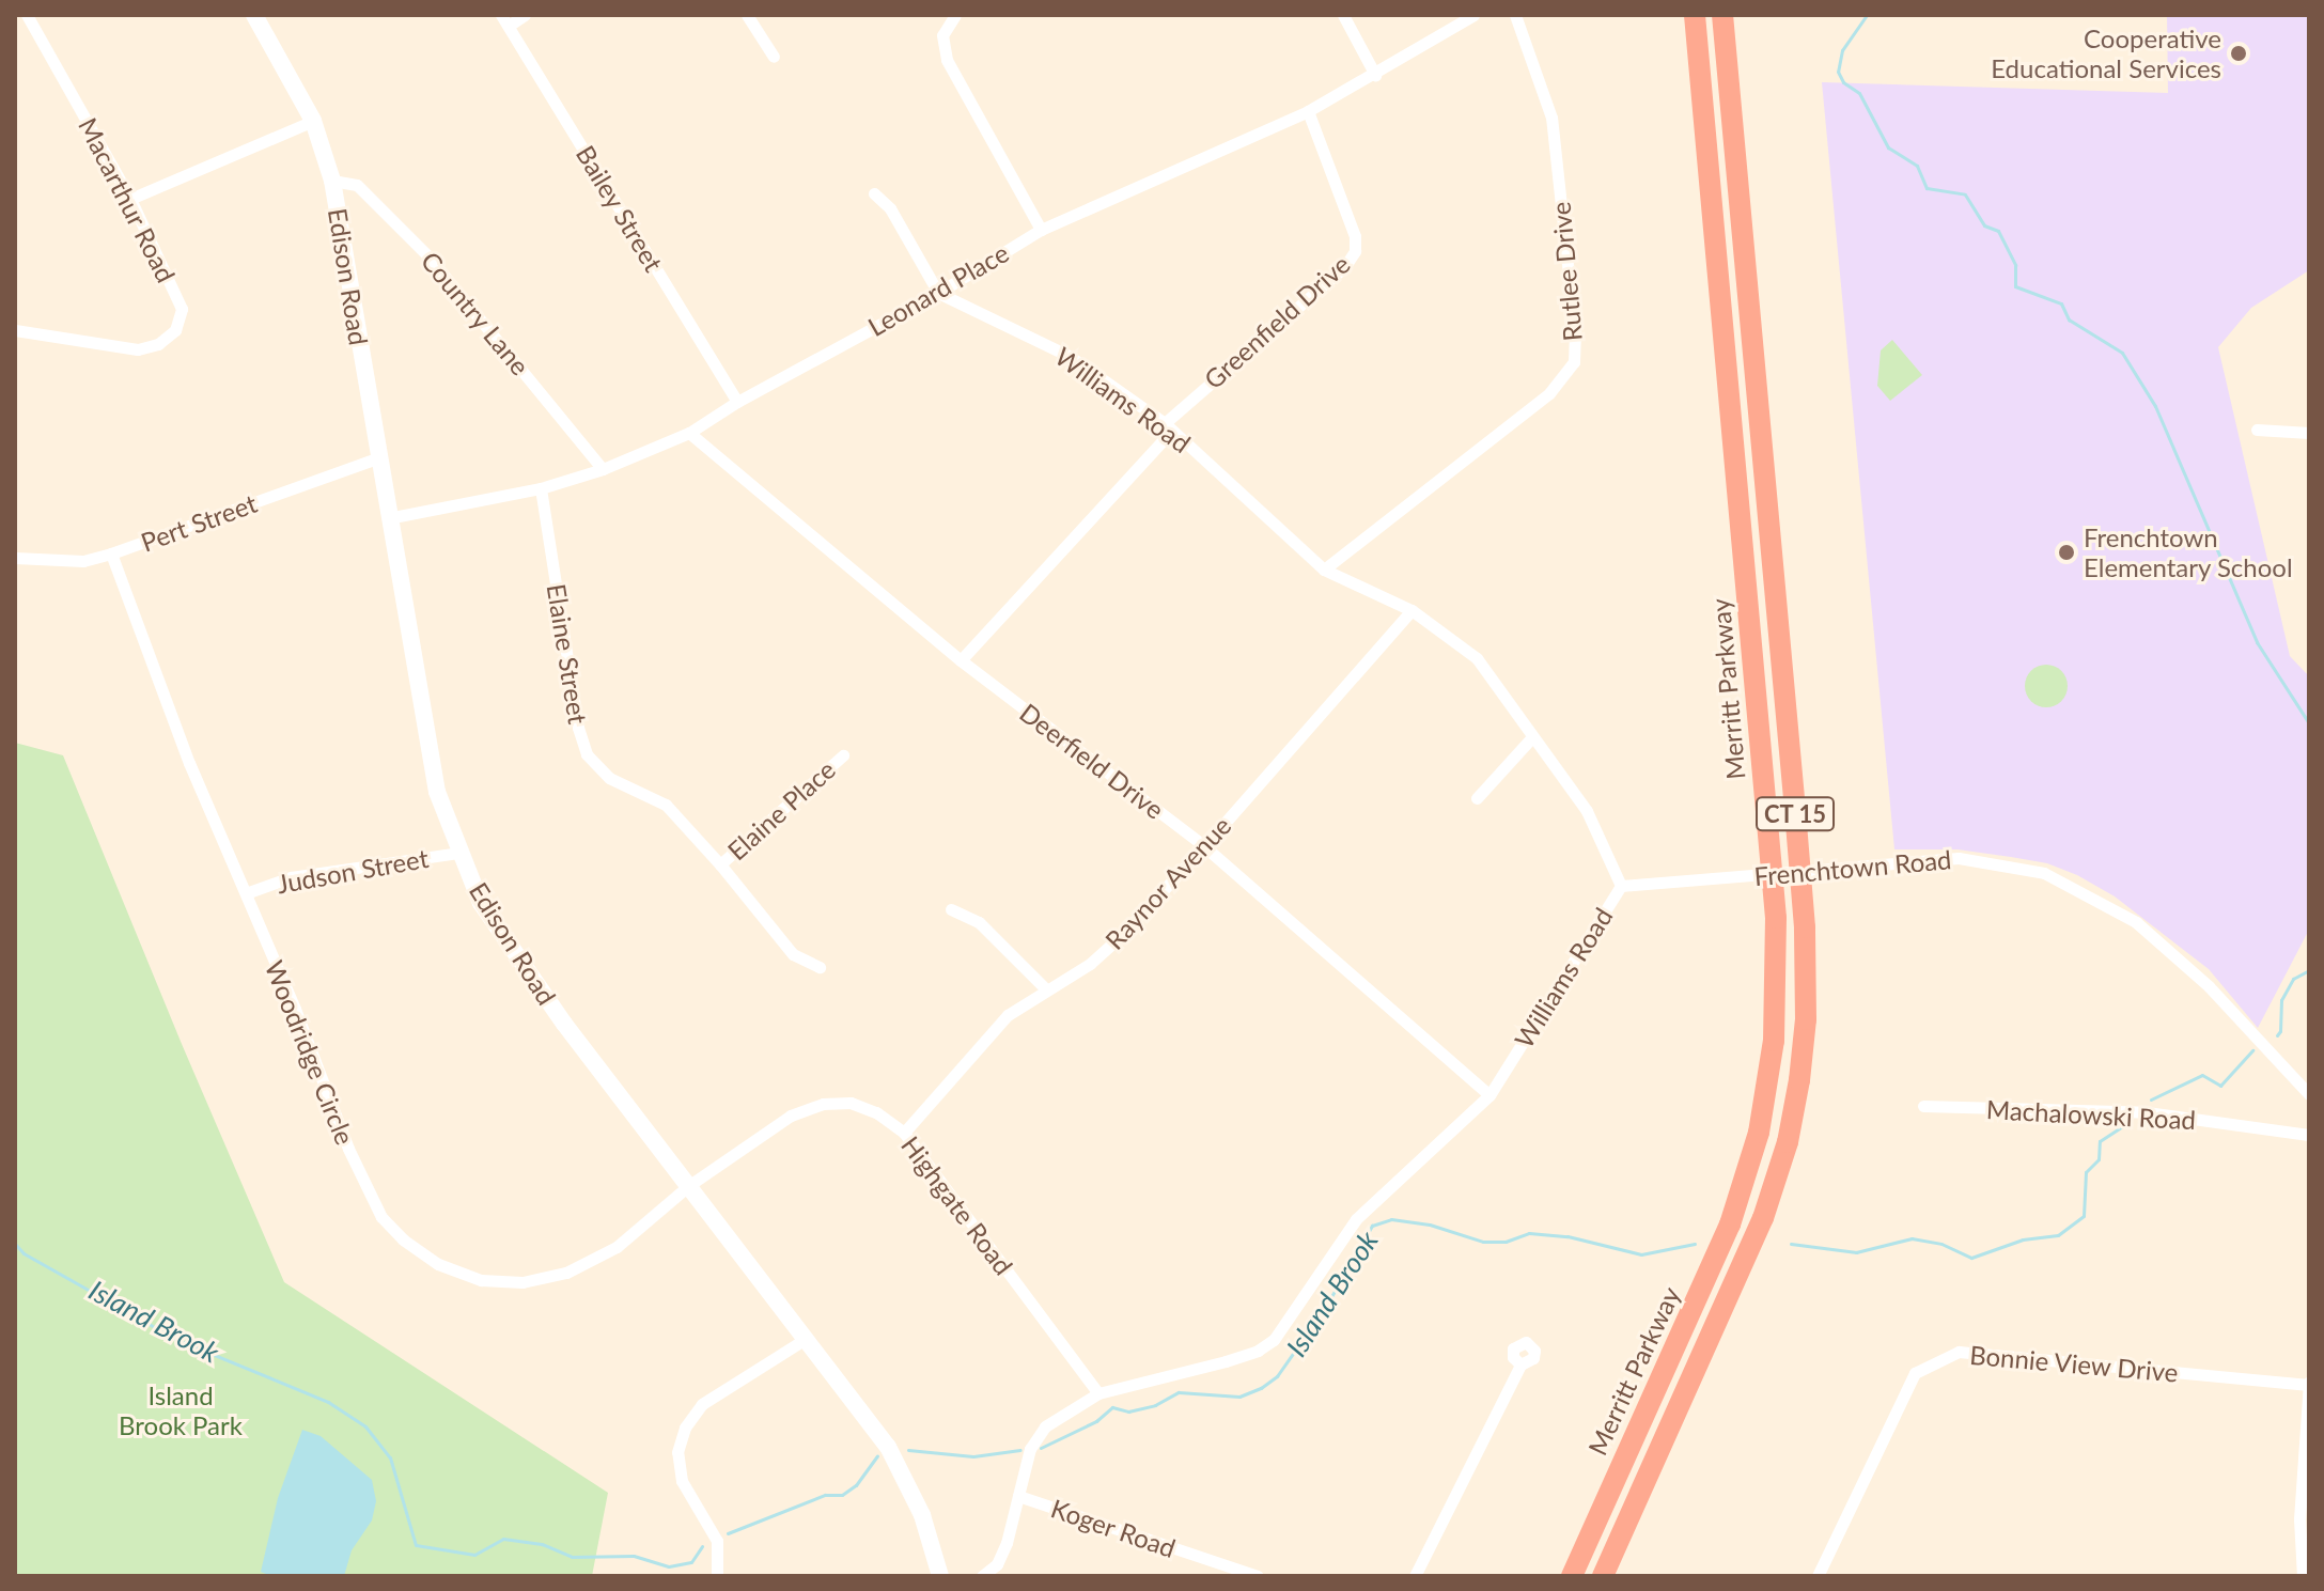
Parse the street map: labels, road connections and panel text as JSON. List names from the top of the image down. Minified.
{"streets":{"highway":["Merritt Parkway","CT 15"],"street":["Macarthur Road","Bailey Street","Rutlee Drive","Edison Road","Leonard Place","Country Lane","Greenfield Drive","Williams Road","Pert Street","Elaine Street","Deerfield Drive","Elaine Place","Frenchtown Road","Judson Street","Raynor Avenue","Woodridge Circle","Machalowski Road","Highgate Road","Bonnie View Drive","Koger Road"]},"crossings":[["Bailey Street","Leonard Place"],["Rutlee Drive","Williams Road"],["Edison Road","Leonard Place"],["Edison Road","Country Lane"],["Edison Road","Pert Street"],["Edison Road","Judson Street"],["Edison Road","Woodridge Circle"],["Edison Road","Highgate Road"],["Leonard Place","Country Lane"],["Leonard Place","Greenfield Drive"],["Leonard Place","Williams Road"],["Leonard Place","Elaine Street"],["Leonard Place","Deerfield Drive"],["Greenfield Drive","Williams Road"],["Greenfield Drive","Deerfield Drive"],["Williams Road","Deerfield Drive"],["Williams Road","Frenchtown Road"],["Williams Road","Raynor Avenue"],["Williams Road","Highgate Road"],["Williams Road","Koger Road"],["Pert Street","Woodridge Circle"],["Elaine Street","Elaine Place"],["Deerfield Drive","Raynor Avenue"],["Judson Street","Woodridge Circle"],["Raynor Avenue","Highgate Road"],["Woodridge Circle","Highgate Road"]],"water":["Island Brook"],"parks":["Island Brook Park"],"places":["Cooperative Educational Services","Frenchtown Elementary School"]}
